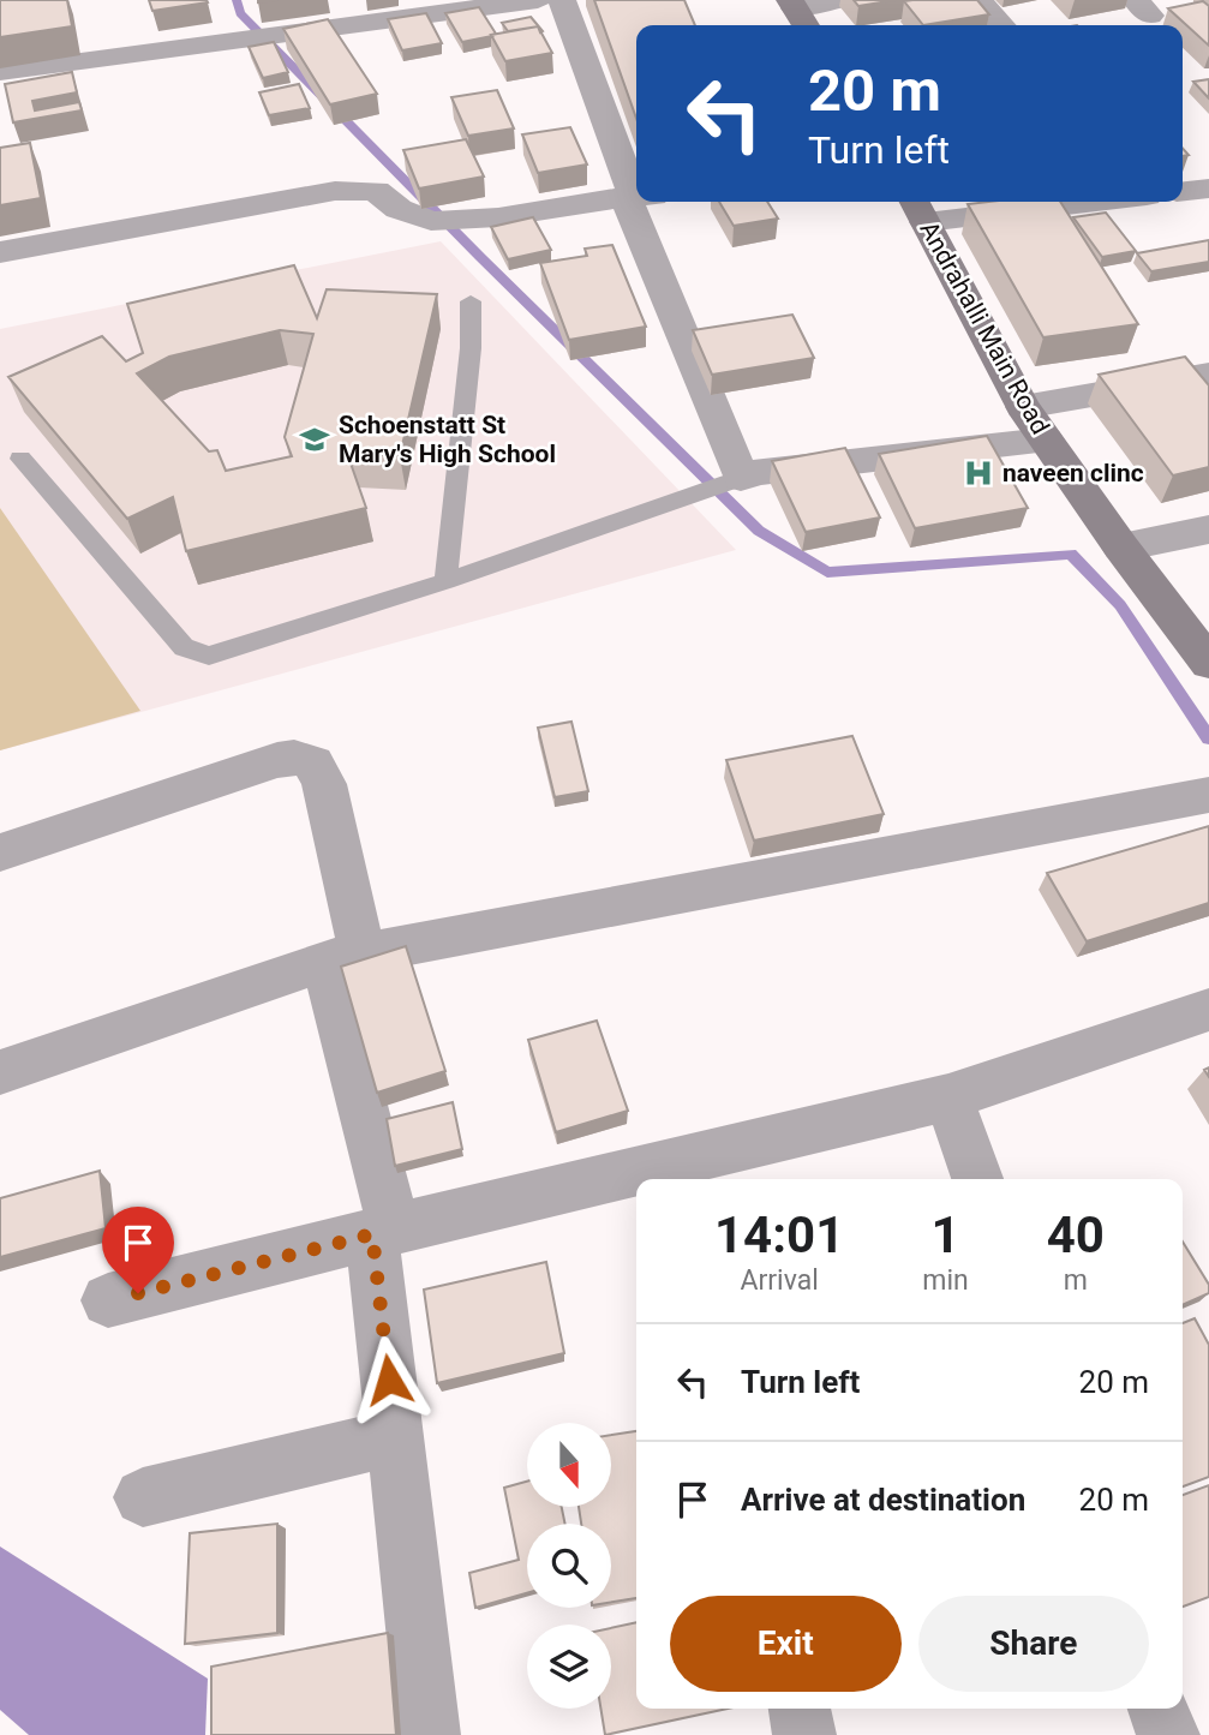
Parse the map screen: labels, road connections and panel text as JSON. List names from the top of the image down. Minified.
{"streets":{"main road":["Andrahalli Main Road"]},"places":{"school or university":["Schoenstatt St Mary's High School"],"hospital":["naveen clinc"]},"north":"bottom","page":{"turn":["20 m","Turn left"],"eta":["14:01","Arrival","1","min","40","m"],"list":[{"name":"Turn left","value":"20 m"},{"name":"Arrive at destination","value":"20 m"}],"buttons":["Exit","Share"]}}
